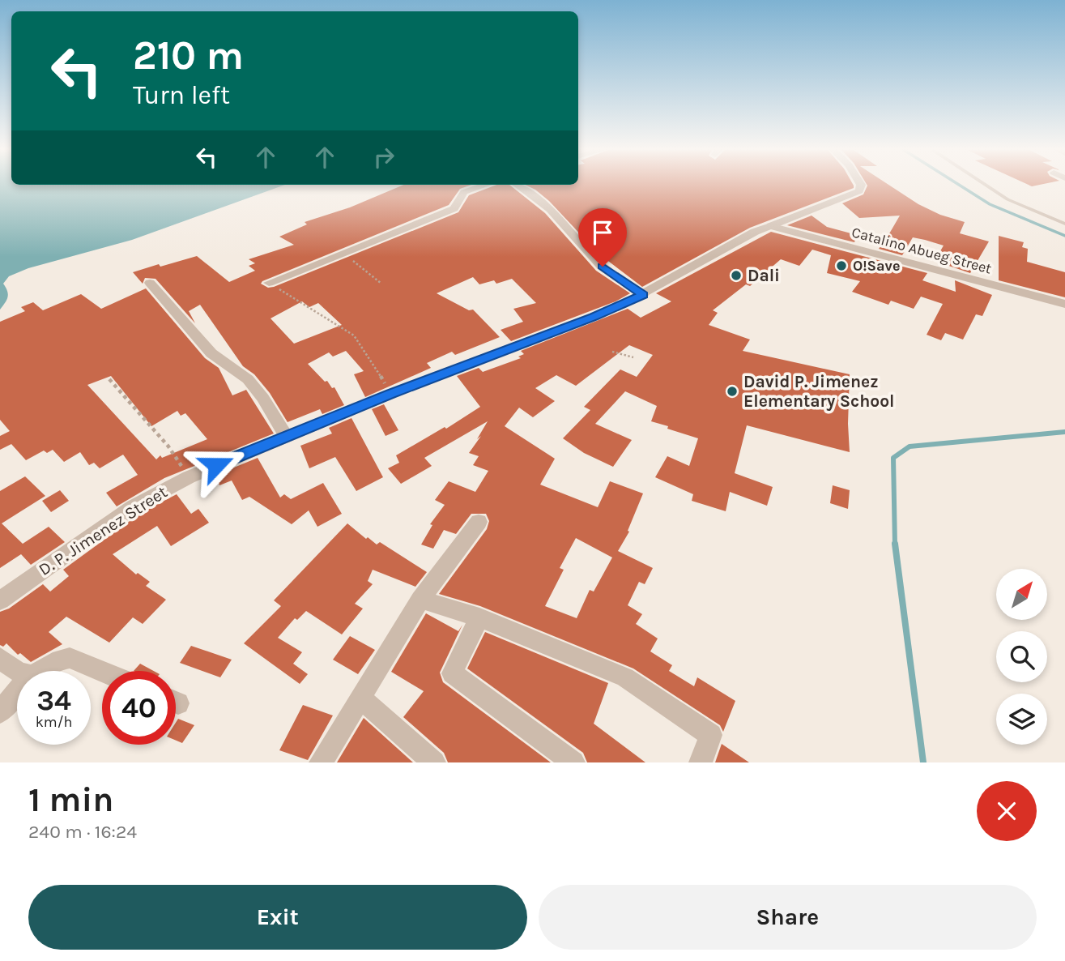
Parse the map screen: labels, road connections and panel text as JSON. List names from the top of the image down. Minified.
{"streets":{"street":["Catalino Abueg Street","D. P. Jimenez Street"]},"crossings":[["Catalino Abueg Street","D. P. Jimenez Street"]],"places":["O!Save","Dali","David P. Jimenez Elementary School"],"north":"top right","page":{"turn":["210 m","Turn left"],"speed":"34 km/h","limit":"40","heading":["1 min","240 m · 16:24"],"buttons":["Exit","Share"]}}
